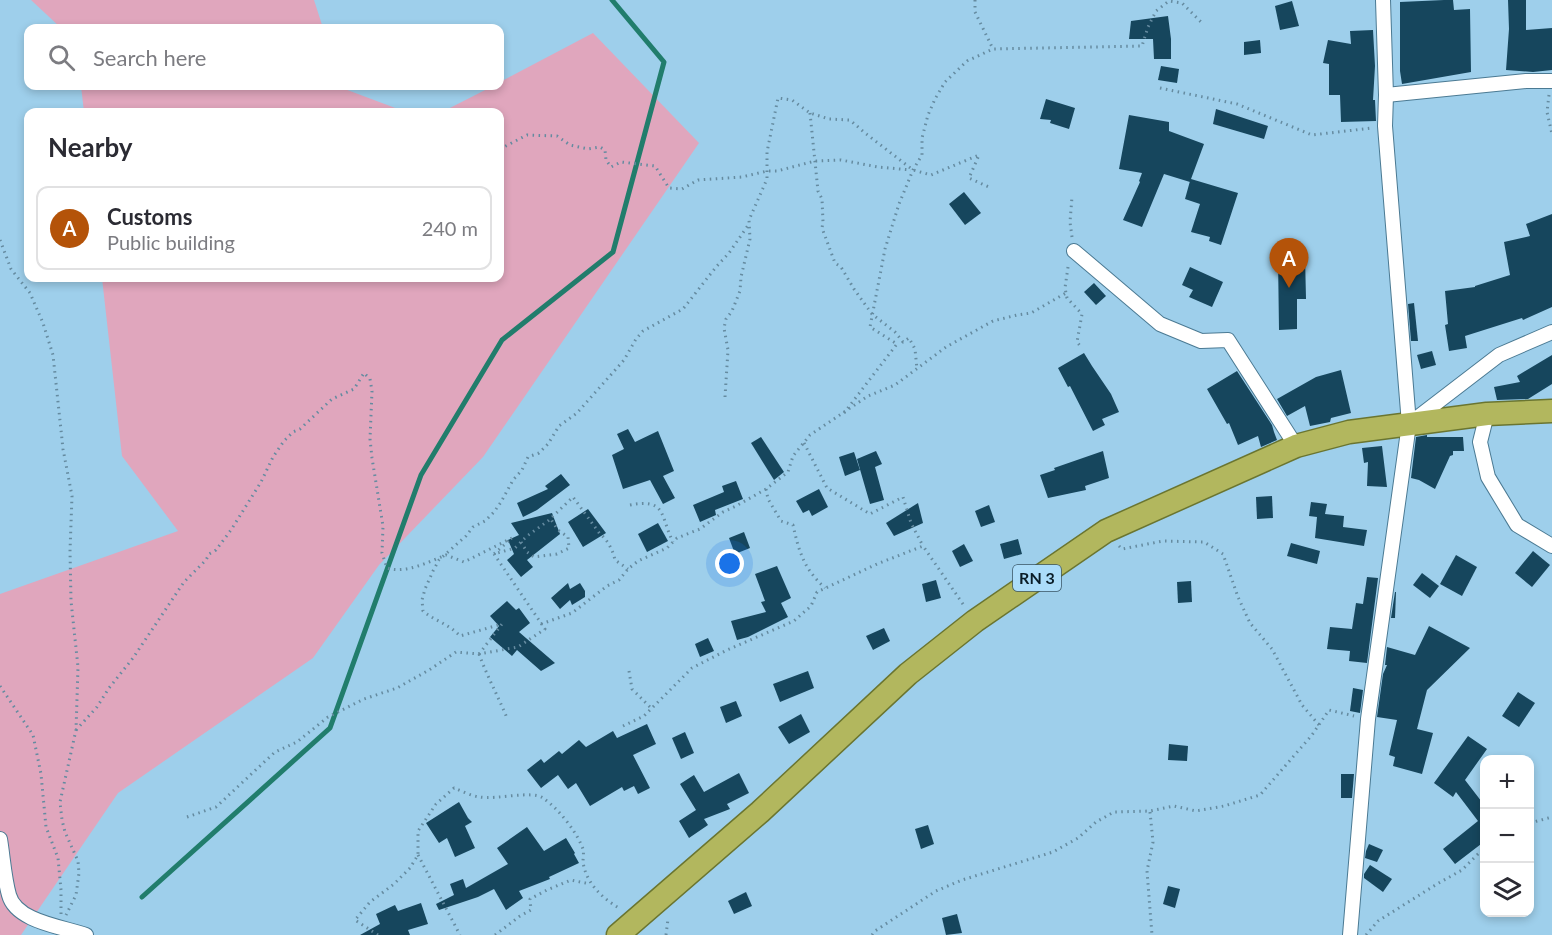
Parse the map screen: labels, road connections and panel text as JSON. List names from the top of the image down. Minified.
{"streets":{"highway":["RN 3"]},"page":{"search":"Search here","heading":"Nearby","list":[{"mark":"A","name":"Customs","note":"Public building","value":"240 m"}],"pins":"A","map_buttons":["+","−"]}}
